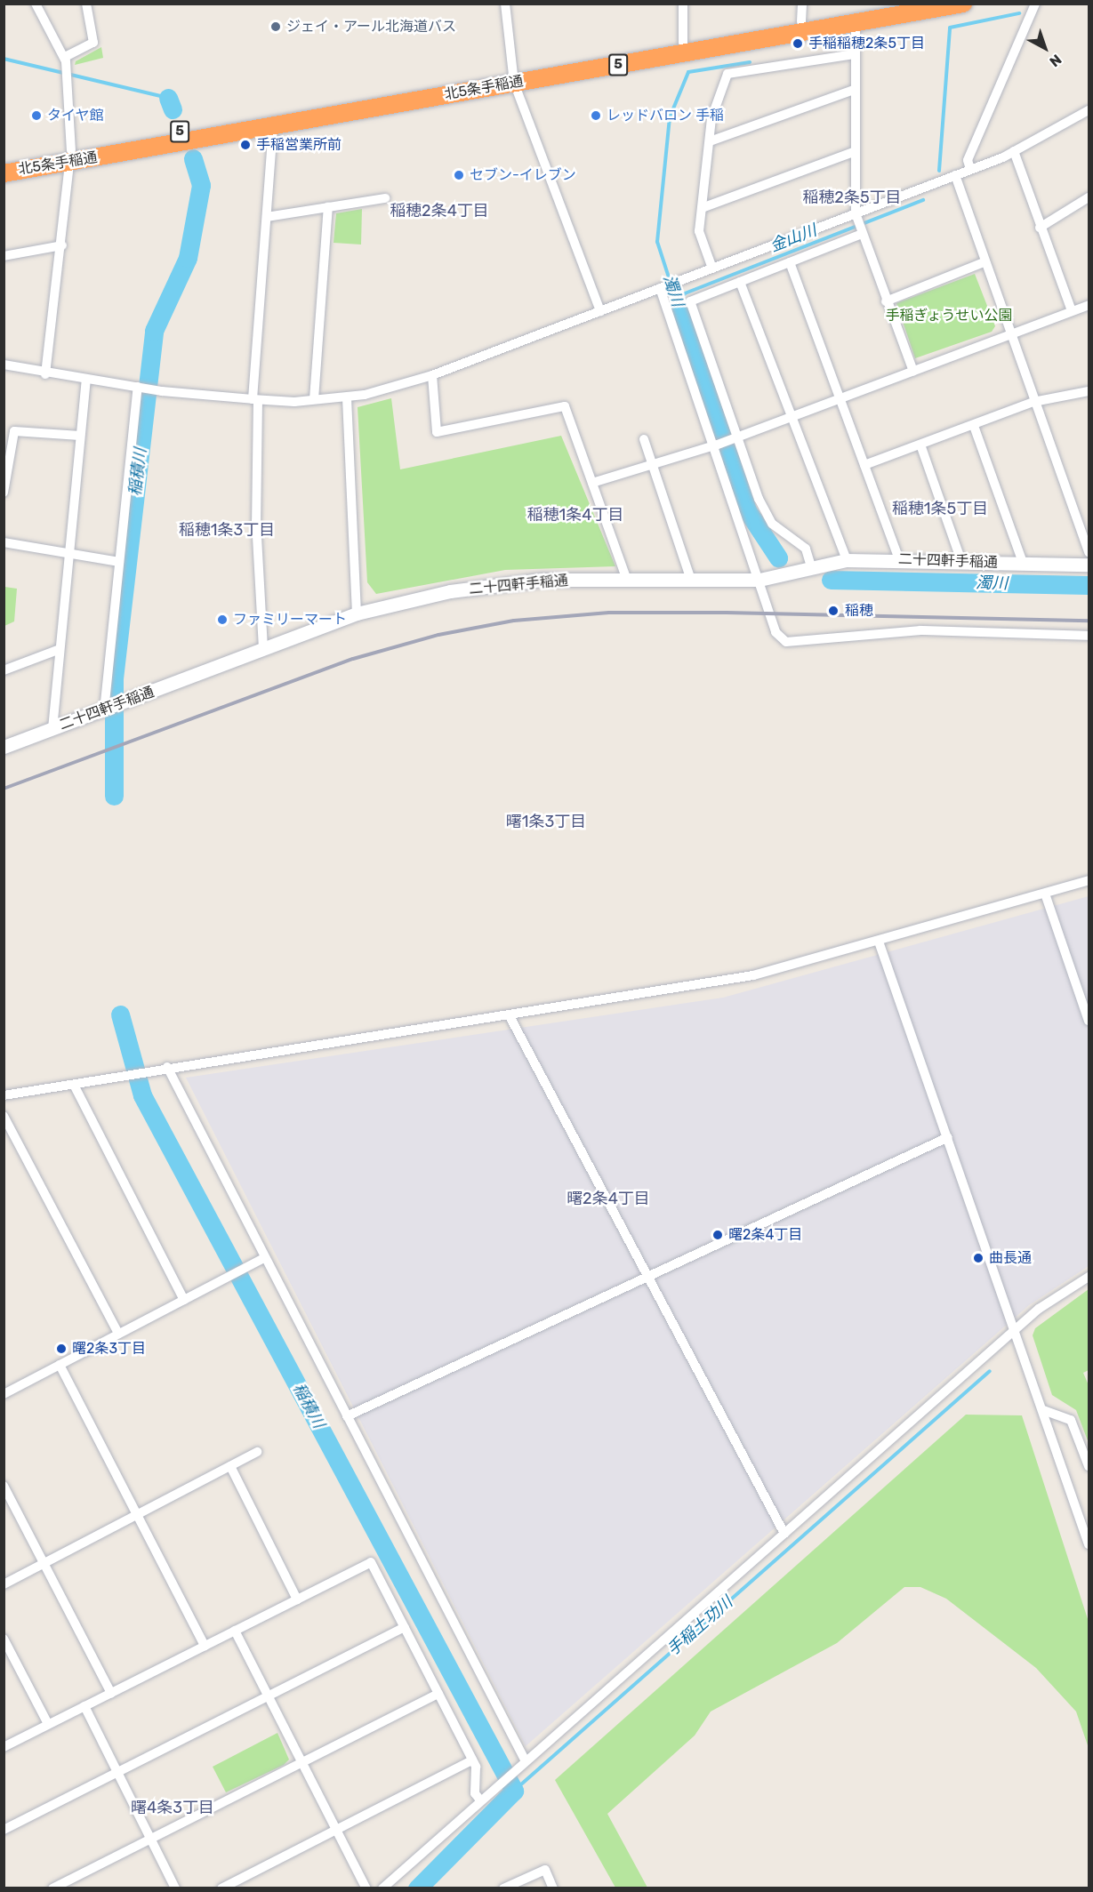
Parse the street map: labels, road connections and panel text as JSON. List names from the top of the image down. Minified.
{"streets":{"highway":["5","北5条手稲通"],"street":["二十四軒手稲通"]},"districts":["稲穂2条5丁目","稲穂2条4丁目","稲穂1条5丁目","稲穂1条4丁目","稲穂1条3丁目","曙1条3丁目","曙2条4丁目","曙4条3丁目"],"water":["金山川","濁川","稲積川","手稲土功川"],"parks":["手稲ぎょうせい公園"],"places":["ジェイ・アール北海道バス","手稲稲穂2条5丁目","タイヤ館","レッドバロン 手稲","手稲営業所前","セブン-イレブン","稲穂","ファミリーマート","曙2条4丁目","曲長通","曙2条3丁目"],"north":"bottom right"}
